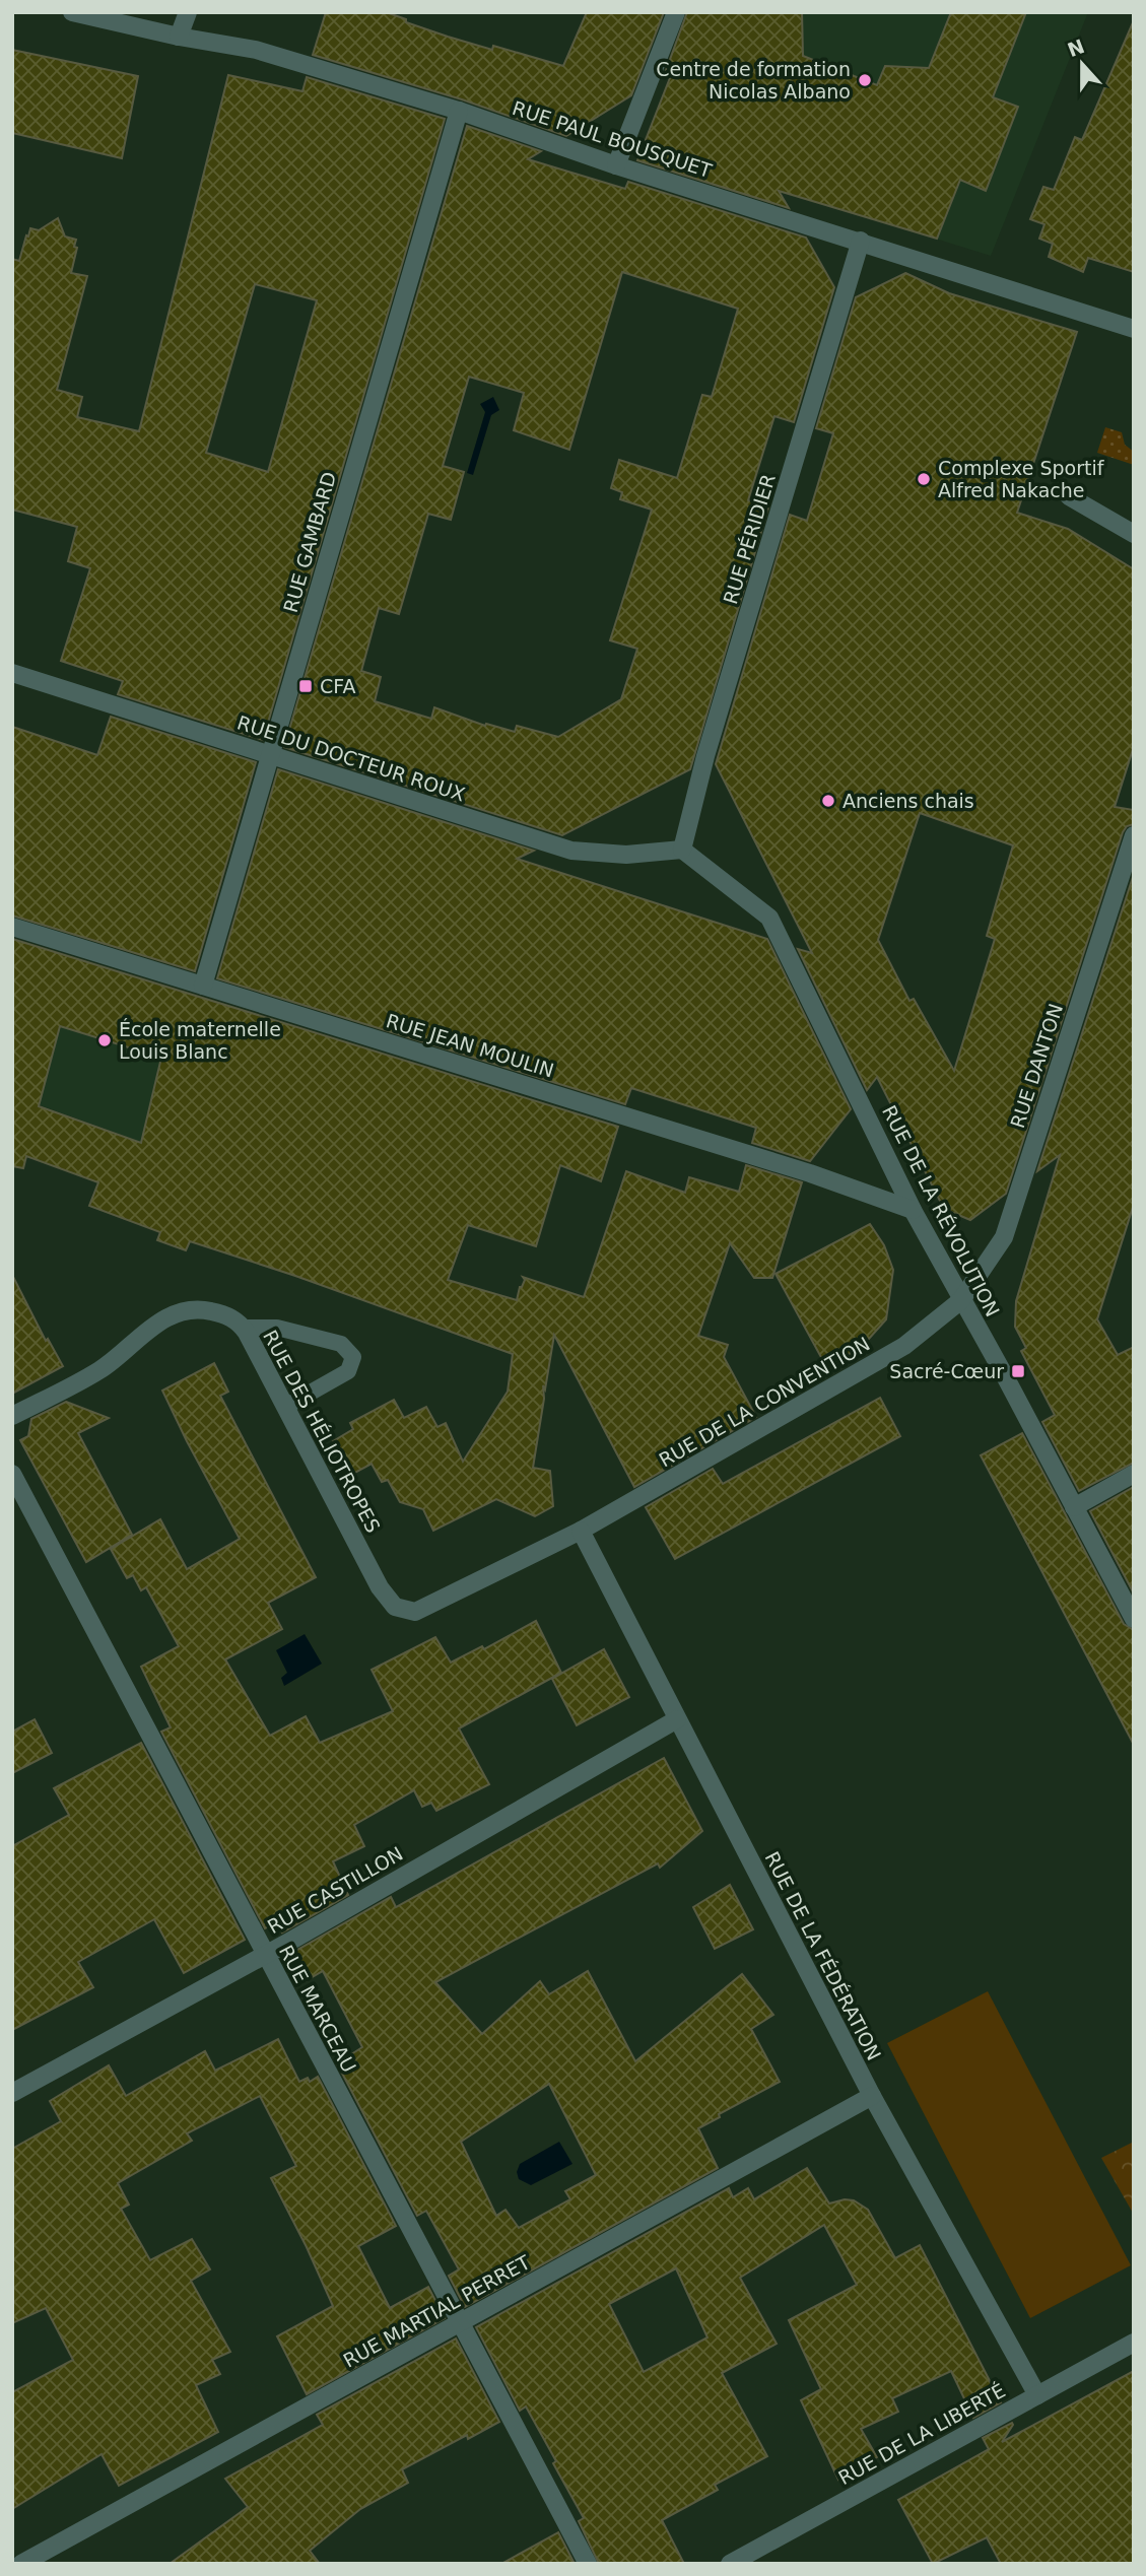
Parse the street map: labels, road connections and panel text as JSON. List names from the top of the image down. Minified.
{"streets":{"street":["RUE PAUL BOUSQUET","RUE PÉRIDIER","RUE GAMBARD","RUE DU DOCTEUR ROUX","RUE JEAN MOULIN","RUE DANTON","RUE DE LA RÉVOLUTION","RUE DE LA CONVENTION","RUE DES HÉLIOTROPES","RUE CASTILLON","RUE DE LA FÉDÉRATION","RUE MARCEAU","RUE MARTIAL PERRET","RUE DE LA LIBERTÉ"]},"crossings":[["RUE PAUL BOUSQUET","RUE PÉRIDIER"],["RUE PAUL BOUSQUET","RUE GAMBARD"],["RUE PÉRIDIER","RUE DU DOCTEUR ROUX"],["RUE PÉRIDIER","RUE DE LA RÉVOLUTION"],["RUE GAMBARD","RUE DU DOCTEUR ROUX"],["RUE GAMBARD","RUE JEAN MOULIN"],["RUE DU DOCTEUR ROUX","RUE DE LA RÉVOLUTION"],["RUE JEAN MOULIN","RUE DE LA RÉVOLUTION"],["RUE DANTON","RUE DE LA RÉVOLUTION"],["RUE DANTON","RUE DE LA CONVENTION"],["RUE DE LA RÉVOLUTION","RUE DE LA CONVENTION"],["RUE DE LA CONVENTION","RUE DES HÉLIOTROPES"],["RUE DE LA CONVENTION","RUE DE LA FÉDÉRATION"],["RUE DES HÉLIOTROPES","RUE DE LA FÉDÉRATION"],["RUE CASTILLON","RUE DE LA FÉDÉRATION"],["RUE CASTILLON","RUE MARCEAU"],["RUE DE LA FÉDÉRATION","RUE MARTIAL PERRET"],["RUE DE LA FÉDÉRATION","RUE DE LA LIBERTÉ"],["RUE MARCEAU","RUE MARTIAL PERRET"]],"places":{"other":["Centre de formation Nicolas Albano","Complexe Sportif Alfred Nakache","Anciens chais","École maternelle Louis Blanc"],"transit":["CFA","Sacré-Cœur"]},"north":"top"}
